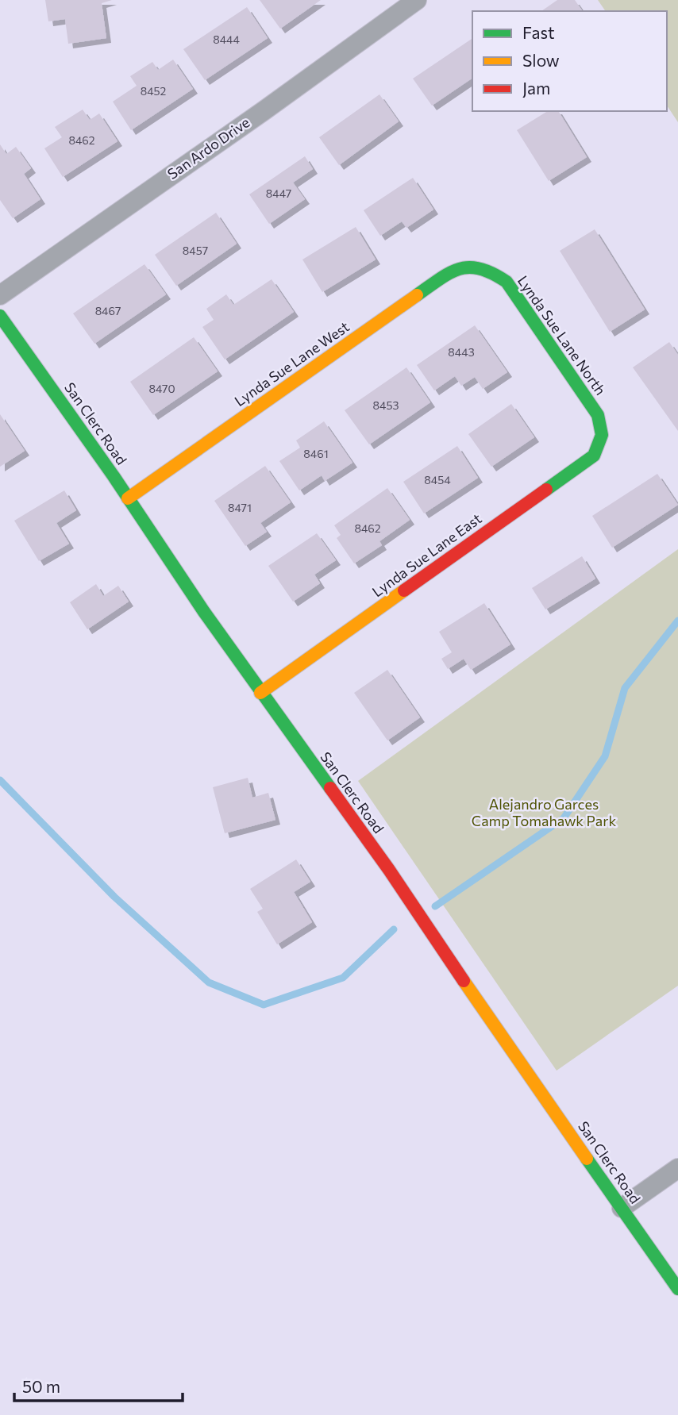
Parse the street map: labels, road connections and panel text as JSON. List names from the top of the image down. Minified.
{"streets":{"street":["San Ardo Drive","Lynda Sue Lane North","Lynda Sue Lane West","San Clerc Road","Lynda Sue Lane East"]},"crossings":[["Lynda Sue Lane North","Lynda Sue Lane West"],["Lynda Sue Lane North","Lynda Sue Lane East"],["Lynda Sue Lane West","San Clerc Road"],["San Clerc Road","Lynda Sue Lane East"]],"parks":["Alejandro Garces Camp Tomahawk Park"],"house_numbers":["8444","8452","8462","8447","8457","8467","8443","8470","8453","8461","8454","8471","8462"],"legend":["Fast","Slow","Jam"],"scale_bar":"50 m"}
